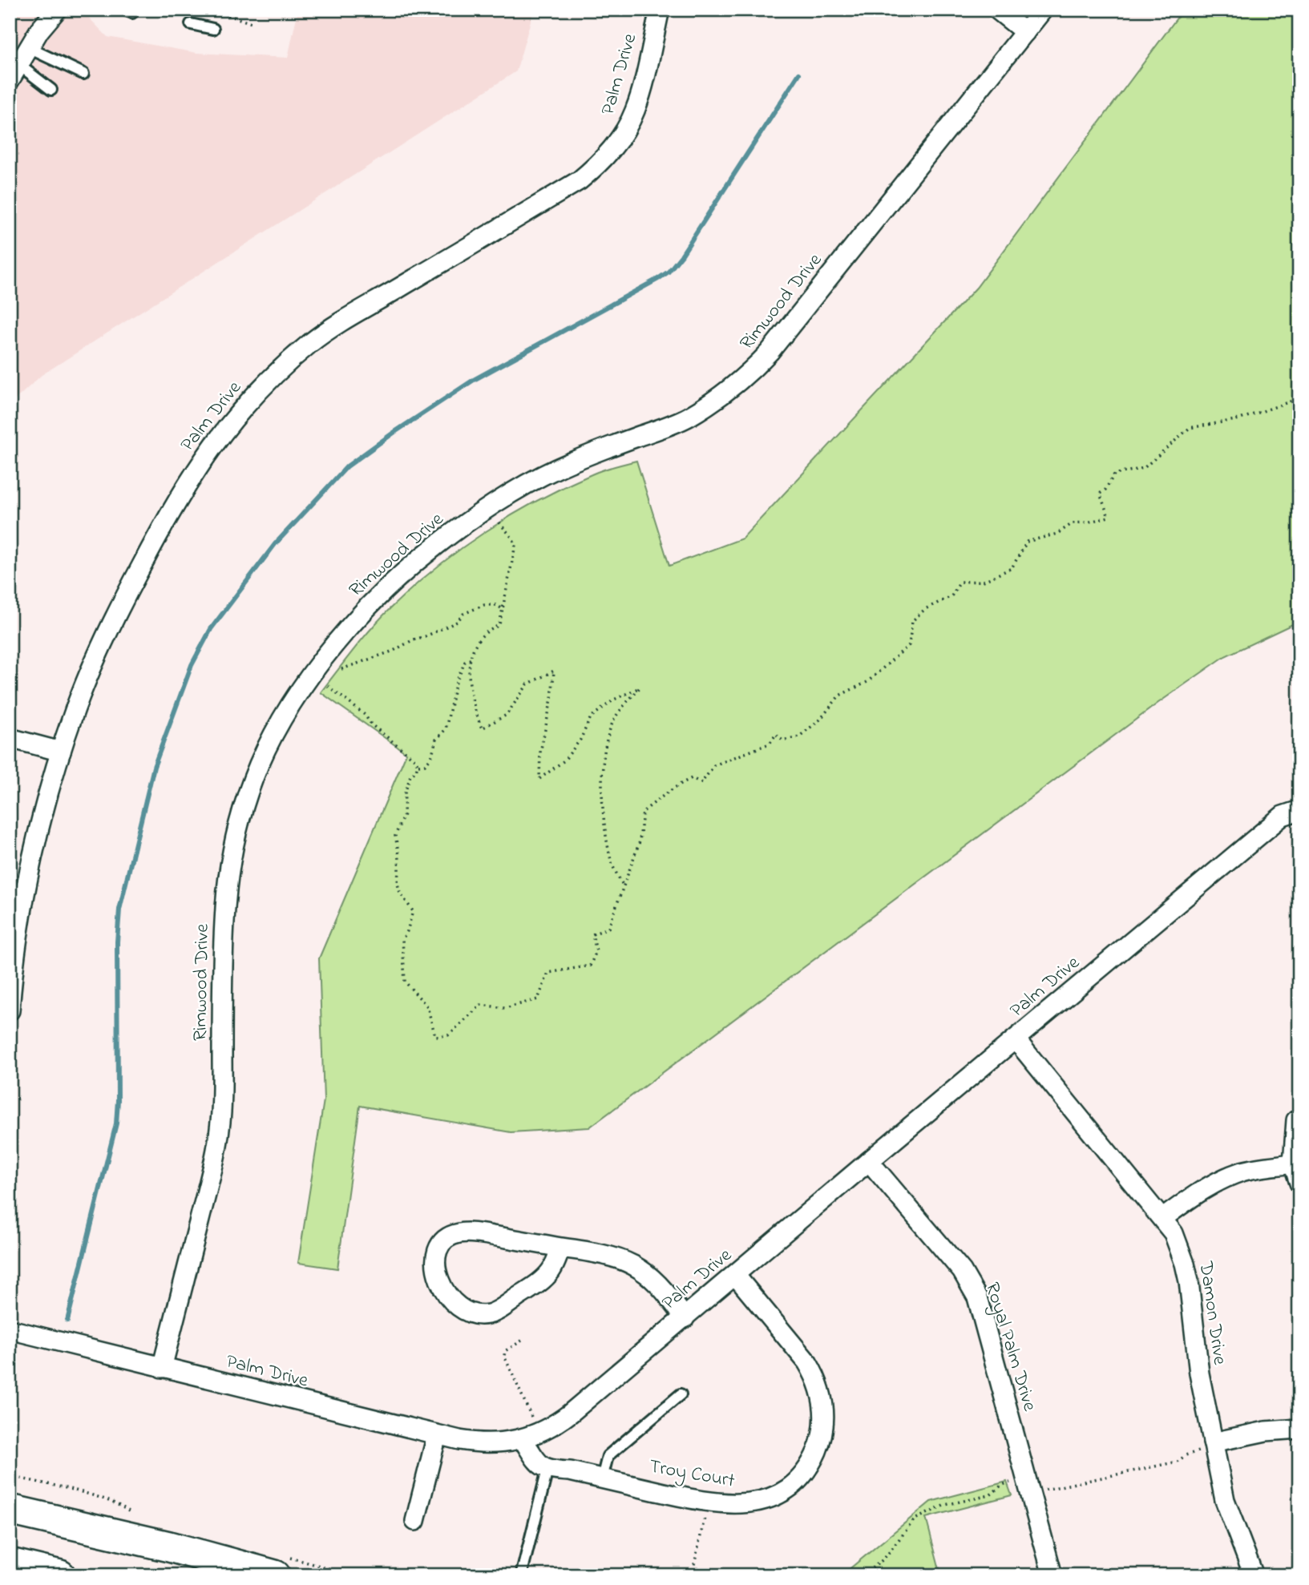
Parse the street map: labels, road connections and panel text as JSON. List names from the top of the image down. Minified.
{"streets":{"street":["Palm Drive","Rimwood Drive","Damon Drive","Royal Palm Drive","Troy Court"]},"crossings":[["Palm Drive","Rimwood Drive"],["Palm Drive","Damon Drive"],["Palm Drive","Royal Palm Drive"],["Palm Drive","Troy Court"]]}
